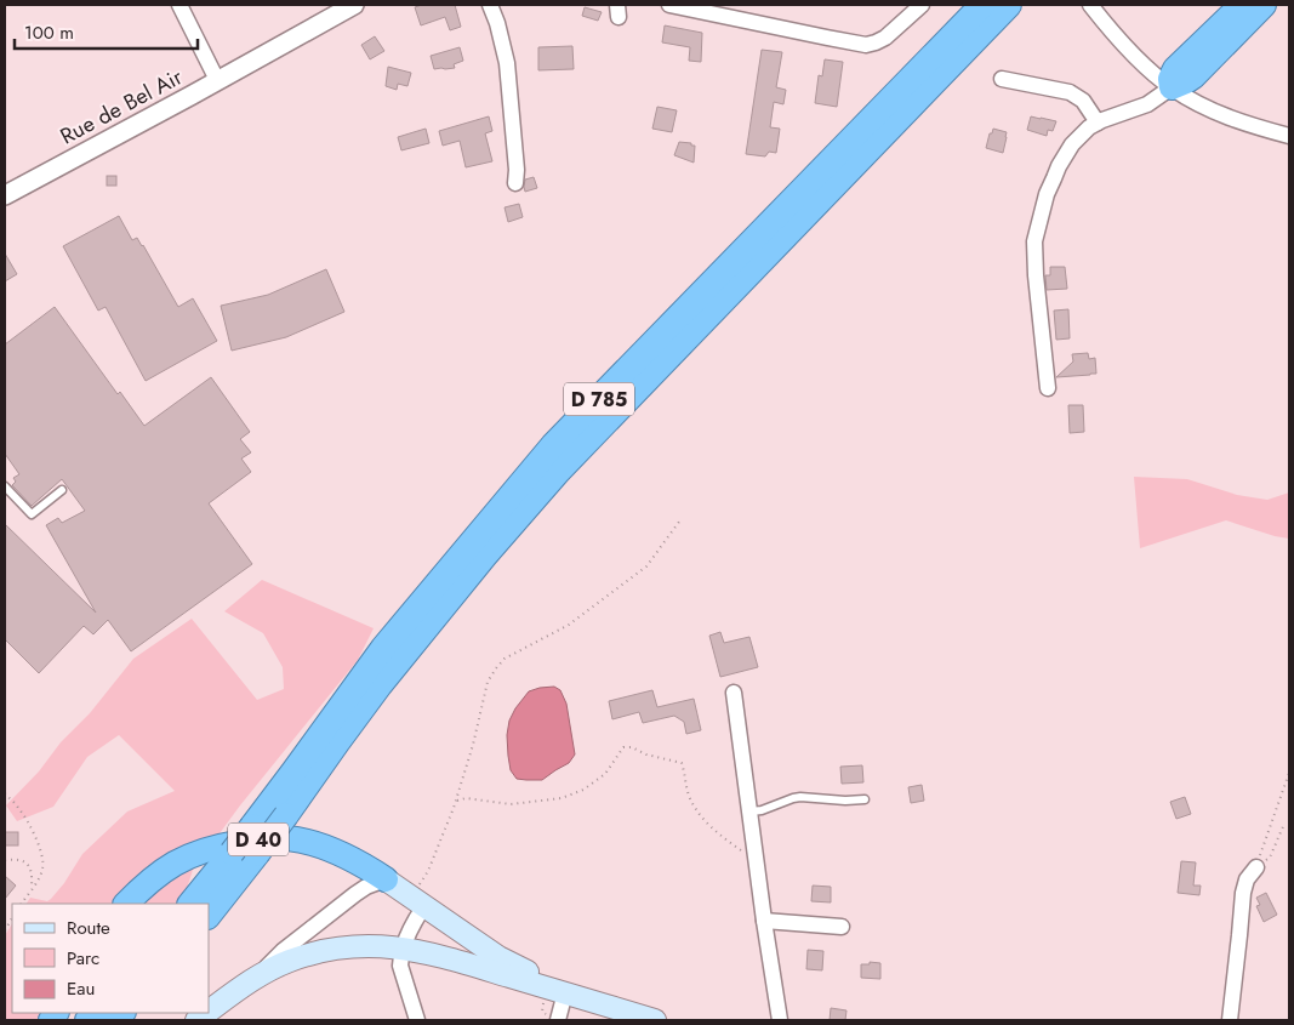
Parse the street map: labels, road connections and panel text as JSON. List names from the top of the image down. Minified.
{"streets":{"highway":["D 785","D 40"],"street":["Rue de Bel Air"]},"legend":["Route","Parc","Eau"],"scale_bar":"100 m"}
